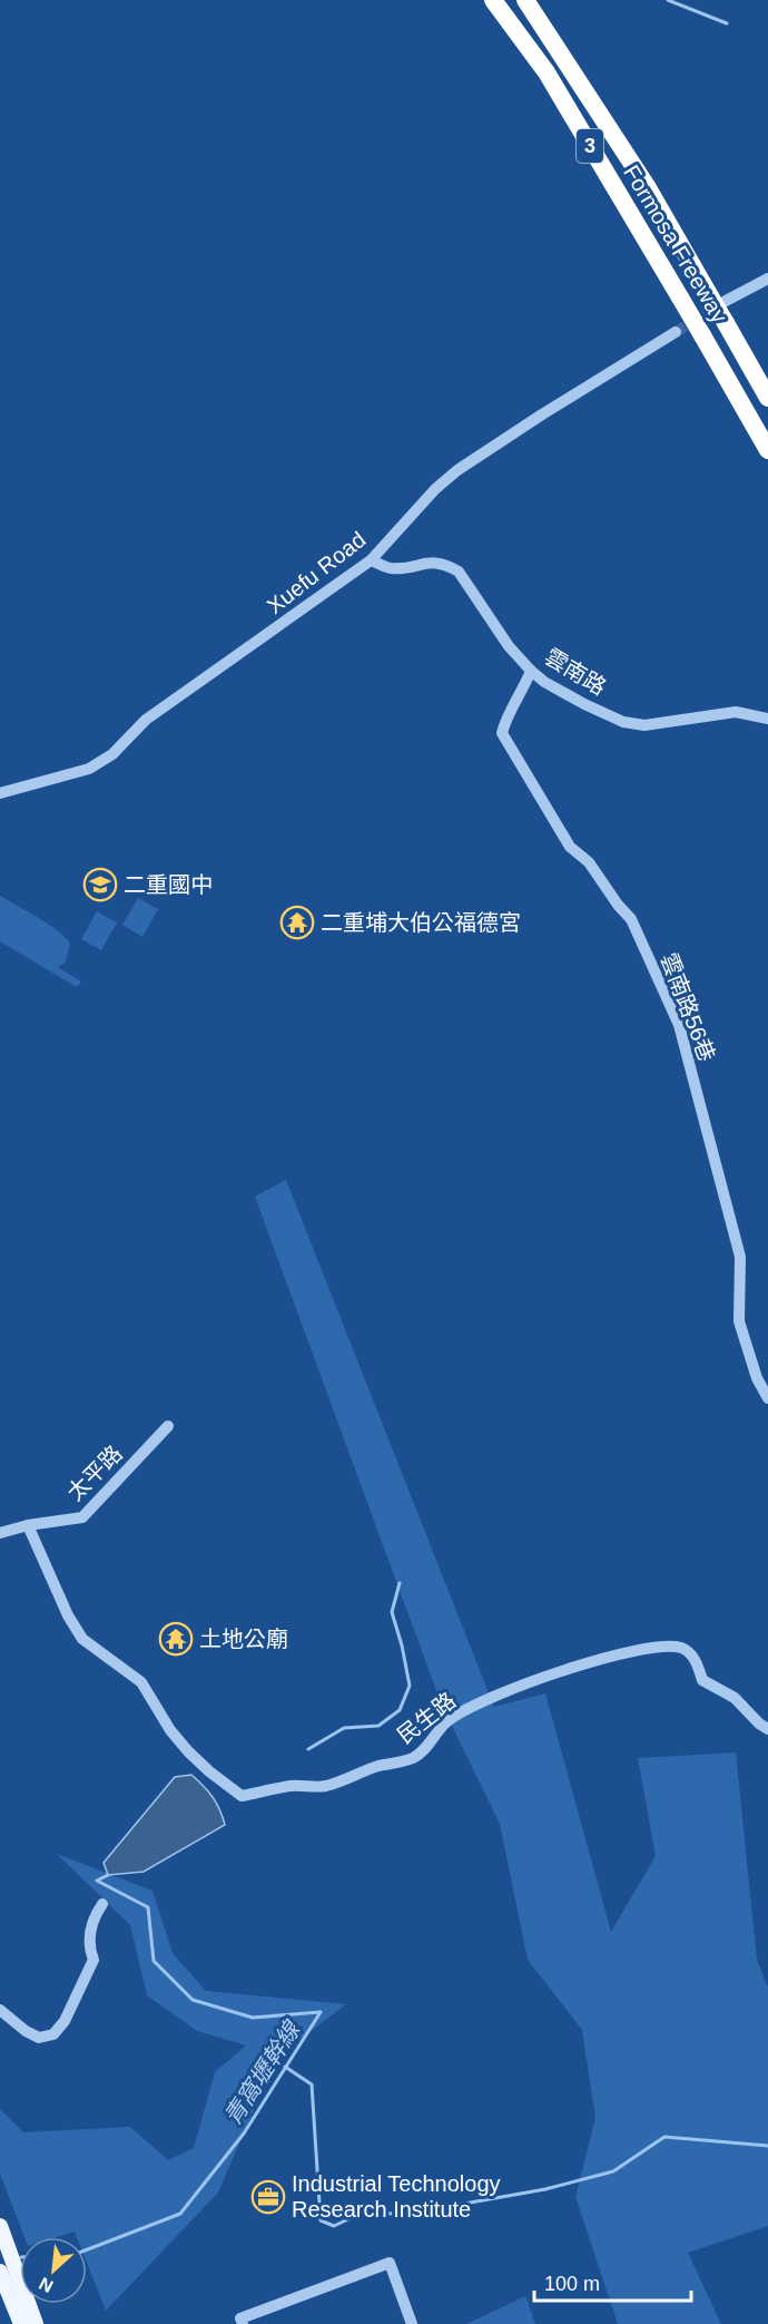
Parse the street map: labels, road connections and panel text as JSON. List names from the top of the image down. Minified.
{"streets":{"highway":["3","Formosa Freeway"],"street":["Xuefu Road","雲南路","雲南路56巷","太平路","民生路"]},"crossings":[["Xuefu Road","雲南路"],["雲南路","雲南路56巷"],["太平路","民生路"]],"water":["青窩壢幹線"],"places":{"school or university":["二重國中"],"temple":["二重埔大伯公福德宮","土地公廟"],"office":["Industrial Technology Research Institute"]},"scale_bar":"100 m","north":"bottom left"}
